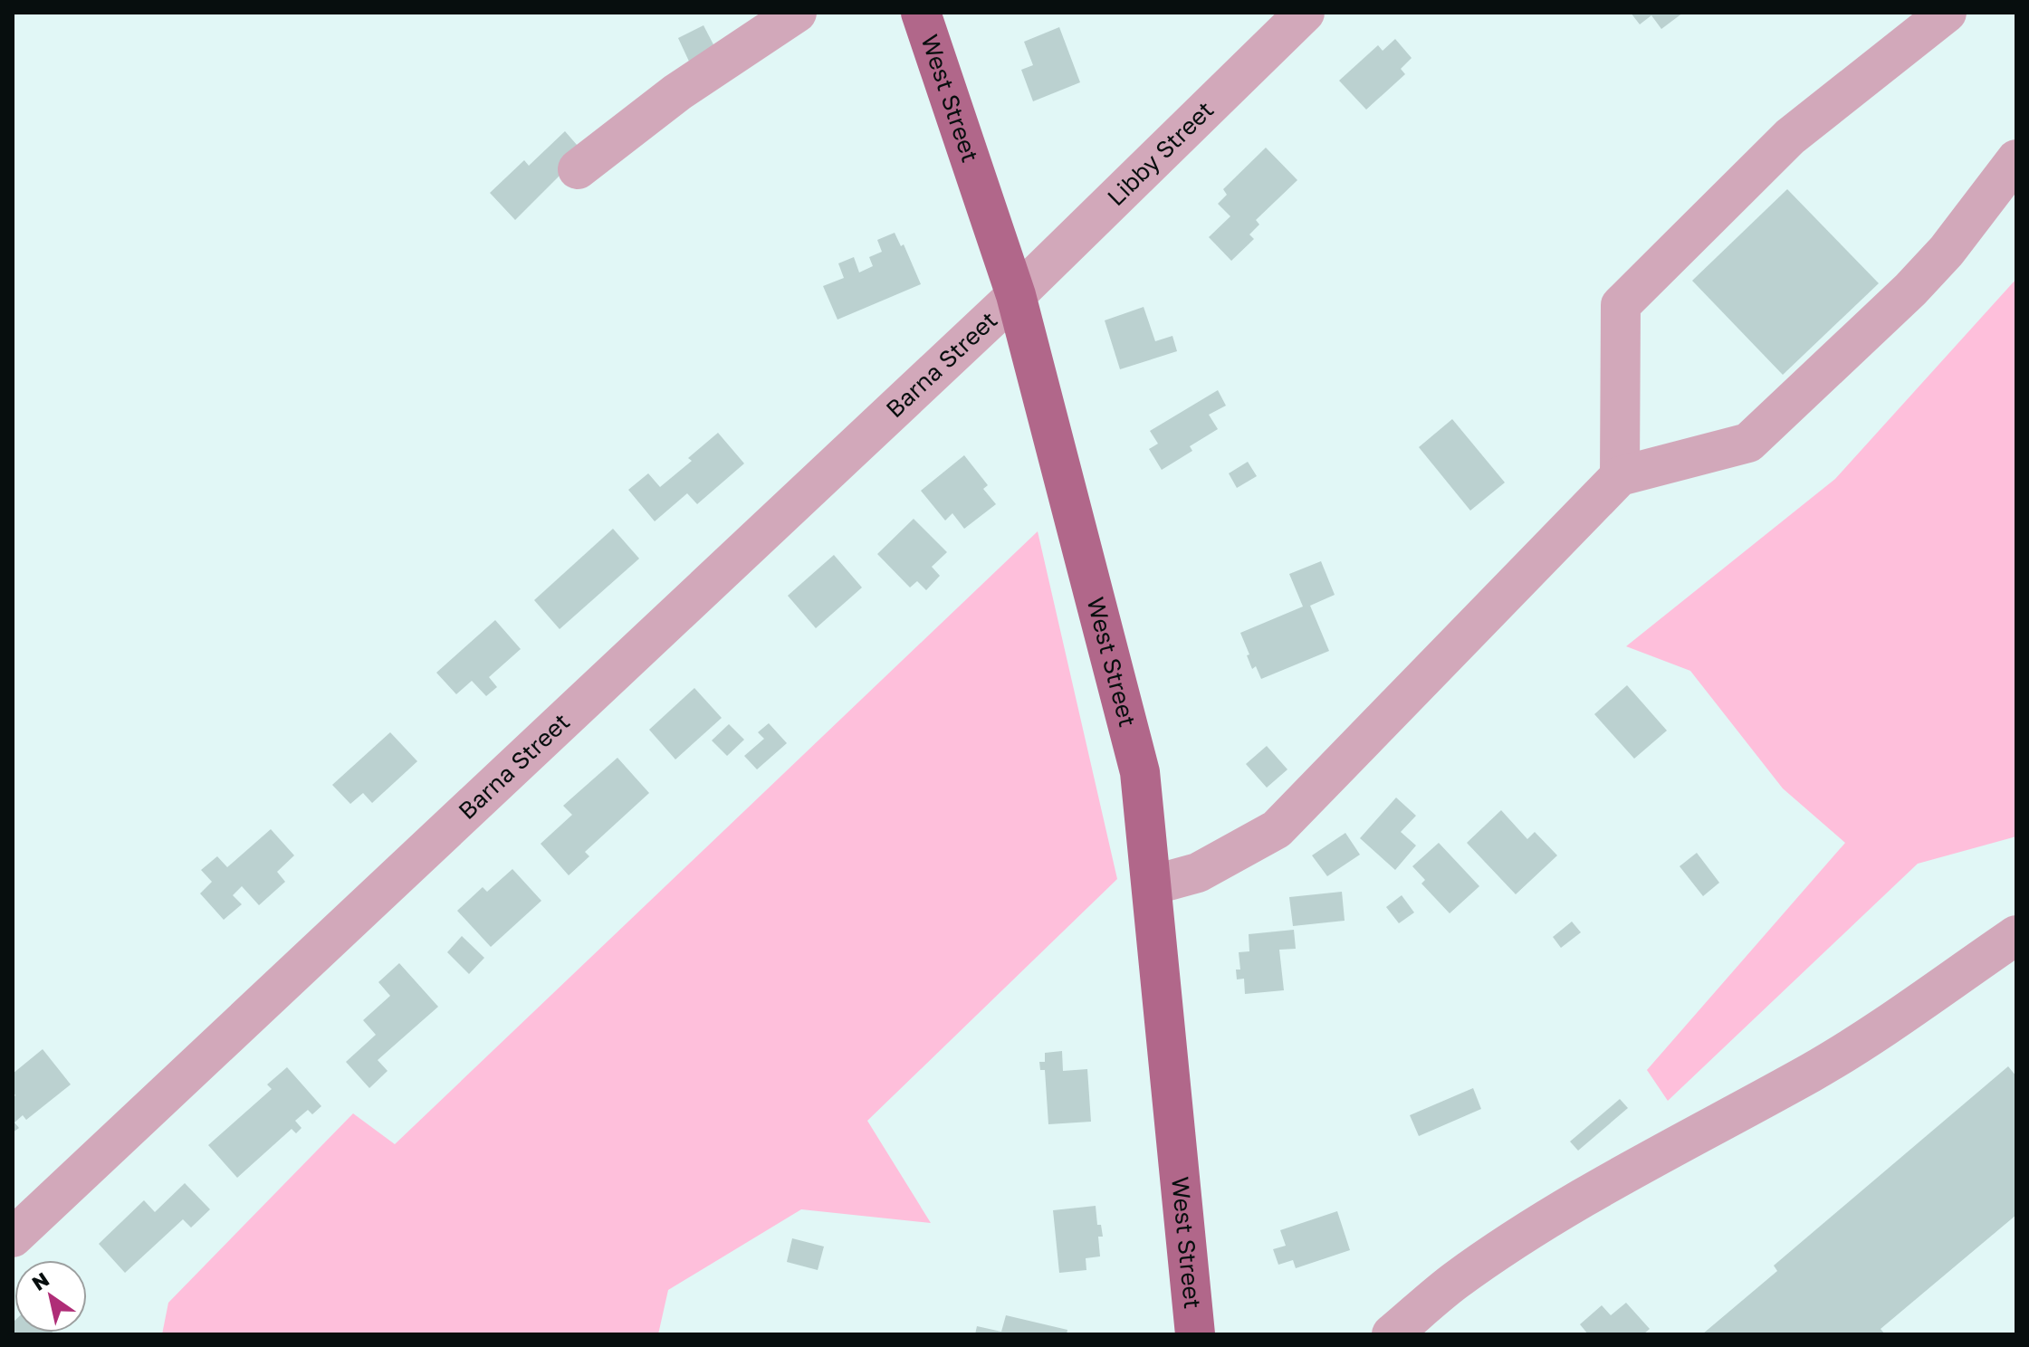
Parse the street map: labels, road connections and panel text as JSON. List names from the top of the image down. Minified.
{"streets":{"main road":["West Street"],"street":["Libby Street","Barna Street"]},"crossings":[["West Street","Libby Street"],["West Street","Barna Street"],["Libby Street","Barna Street"]],"north":"top left"}
